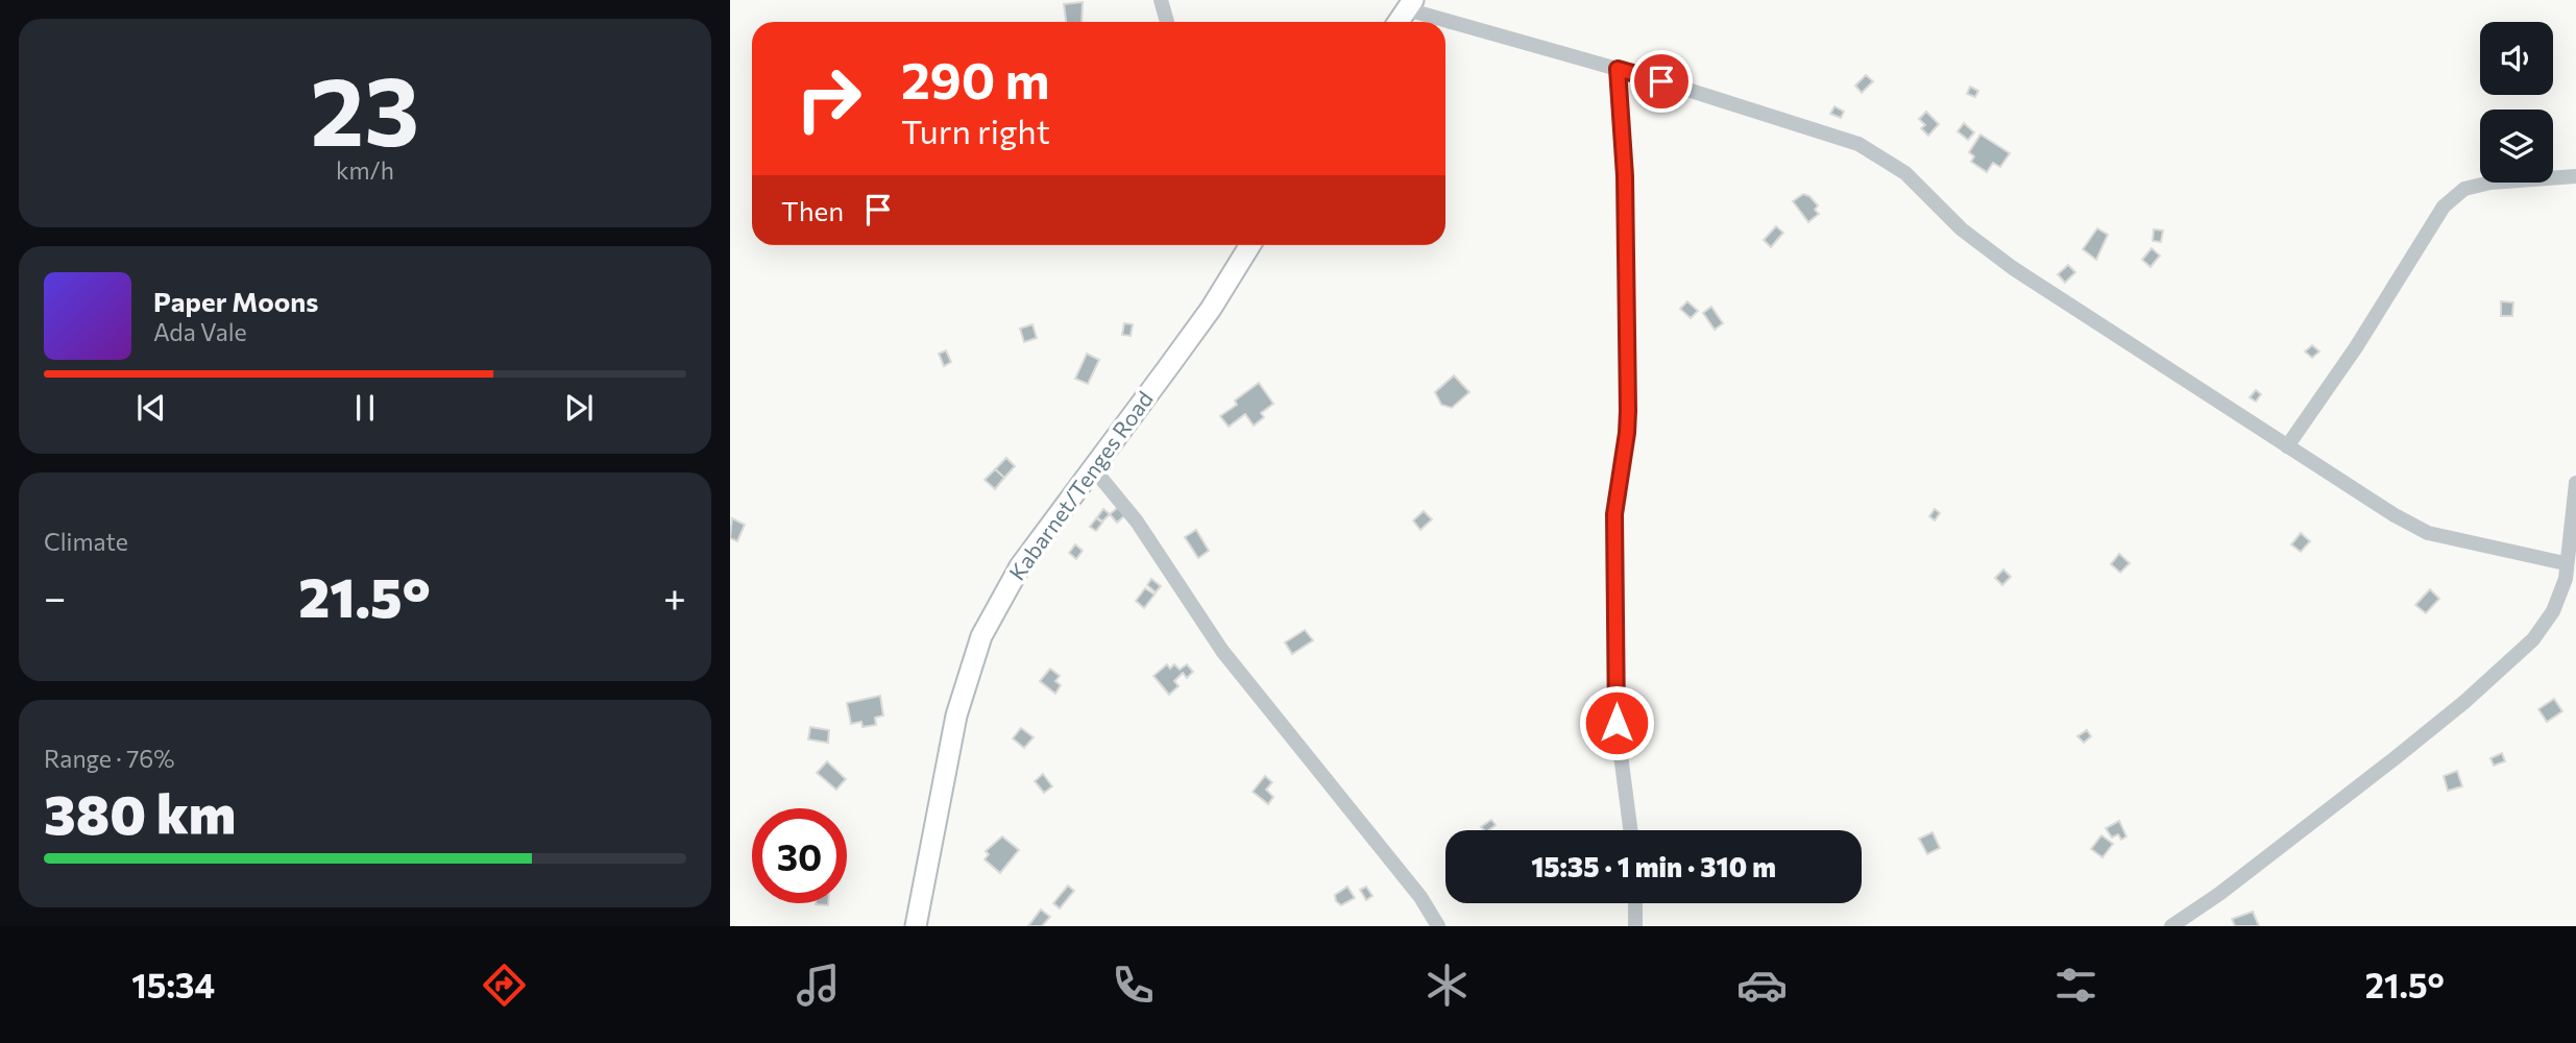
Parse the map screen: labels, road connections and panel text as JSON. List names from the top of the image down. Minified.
{"streets":{"street":["Kabarnet/Tenges Road"]},"page":{"tile":[["23","km/h"],"Climate",["Range · 76%","380 km"]],"turn":["290 m","Turn right"],"then":"Then","song":["Paper Moons","Ada Vale"],"heat":["−","21.5°","+"],"limit":"30","trip":"15:35 · 1 min · 310 m","tabs":["15:34","21.5°"]}}
